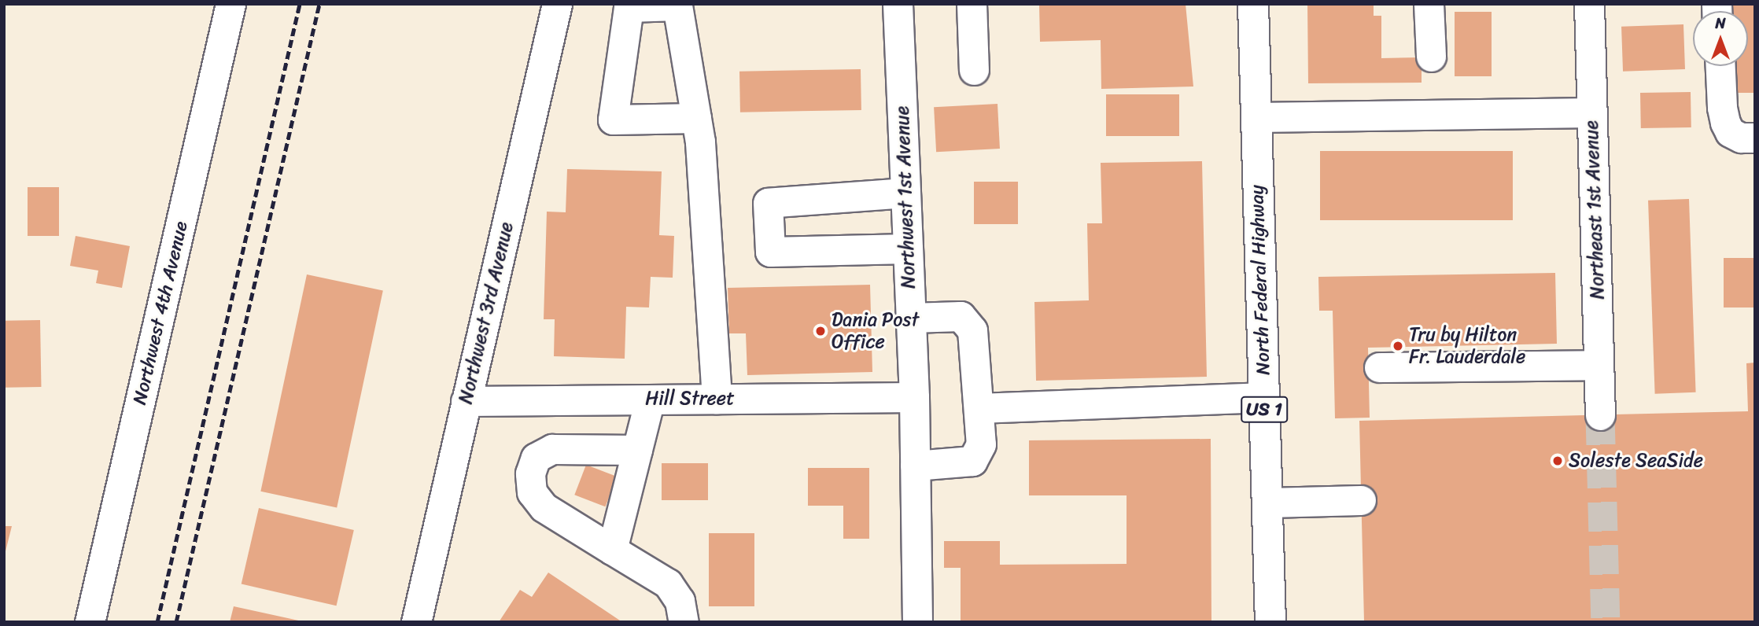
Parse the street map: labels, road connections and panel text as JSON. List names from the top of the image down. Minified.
{"streets":{"main road":["North Federal Highway","US 1"],"street":["Northwest 1st Avenue","Northeast 1st Avenue","Northwest 4th Avenue","Northwest 3rd Avenue","Hill Street"]},"crossings":[["Northwest 1st Avenue","Hill Street"],["Northwest 3rd Avenue","Hill Street"]],"places":["Dania Post Office","Tru by Hilton Fr. Lauderdale","Soleste SeaSide"],"north":"top"}
